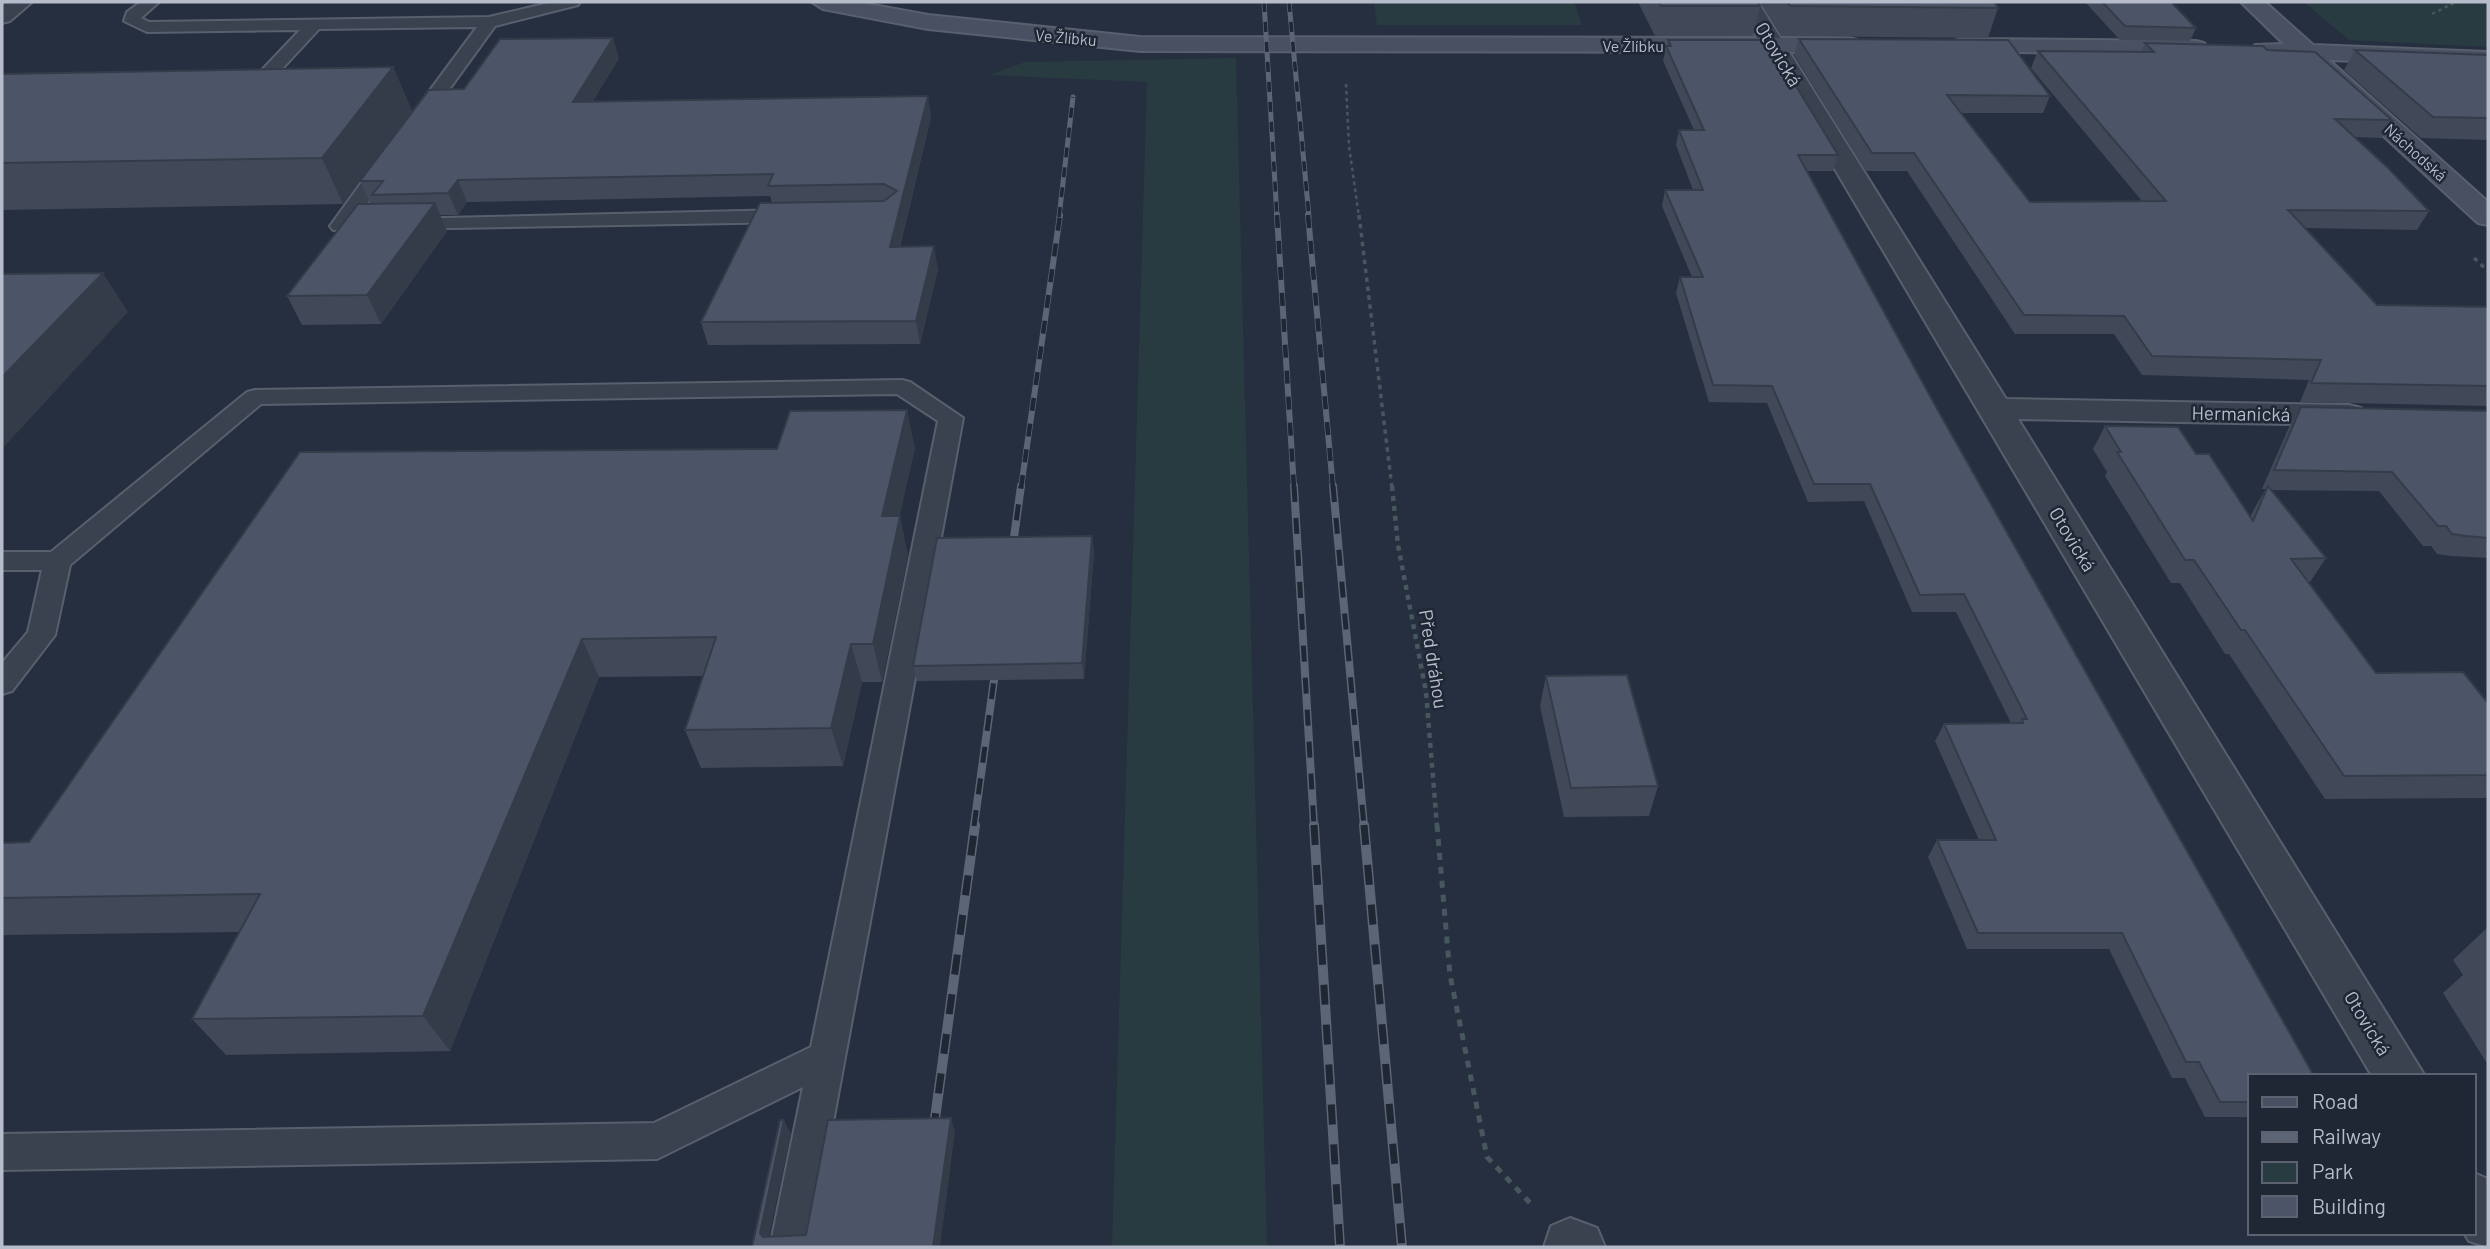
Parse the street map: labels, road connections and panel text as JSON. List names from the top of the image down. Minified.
{"streets":{"street":["Ve Žlíbku","Otovická","Náchodská","Hermanická"],"path":["Před dráhou"]},"crossings":[["Ve Žlíbku","Otovická"],["Ve Žlíbku","Před dráhou"],["Otovická","Hermanická"]],"legend":["Road","Railway","Park","Building"]}
